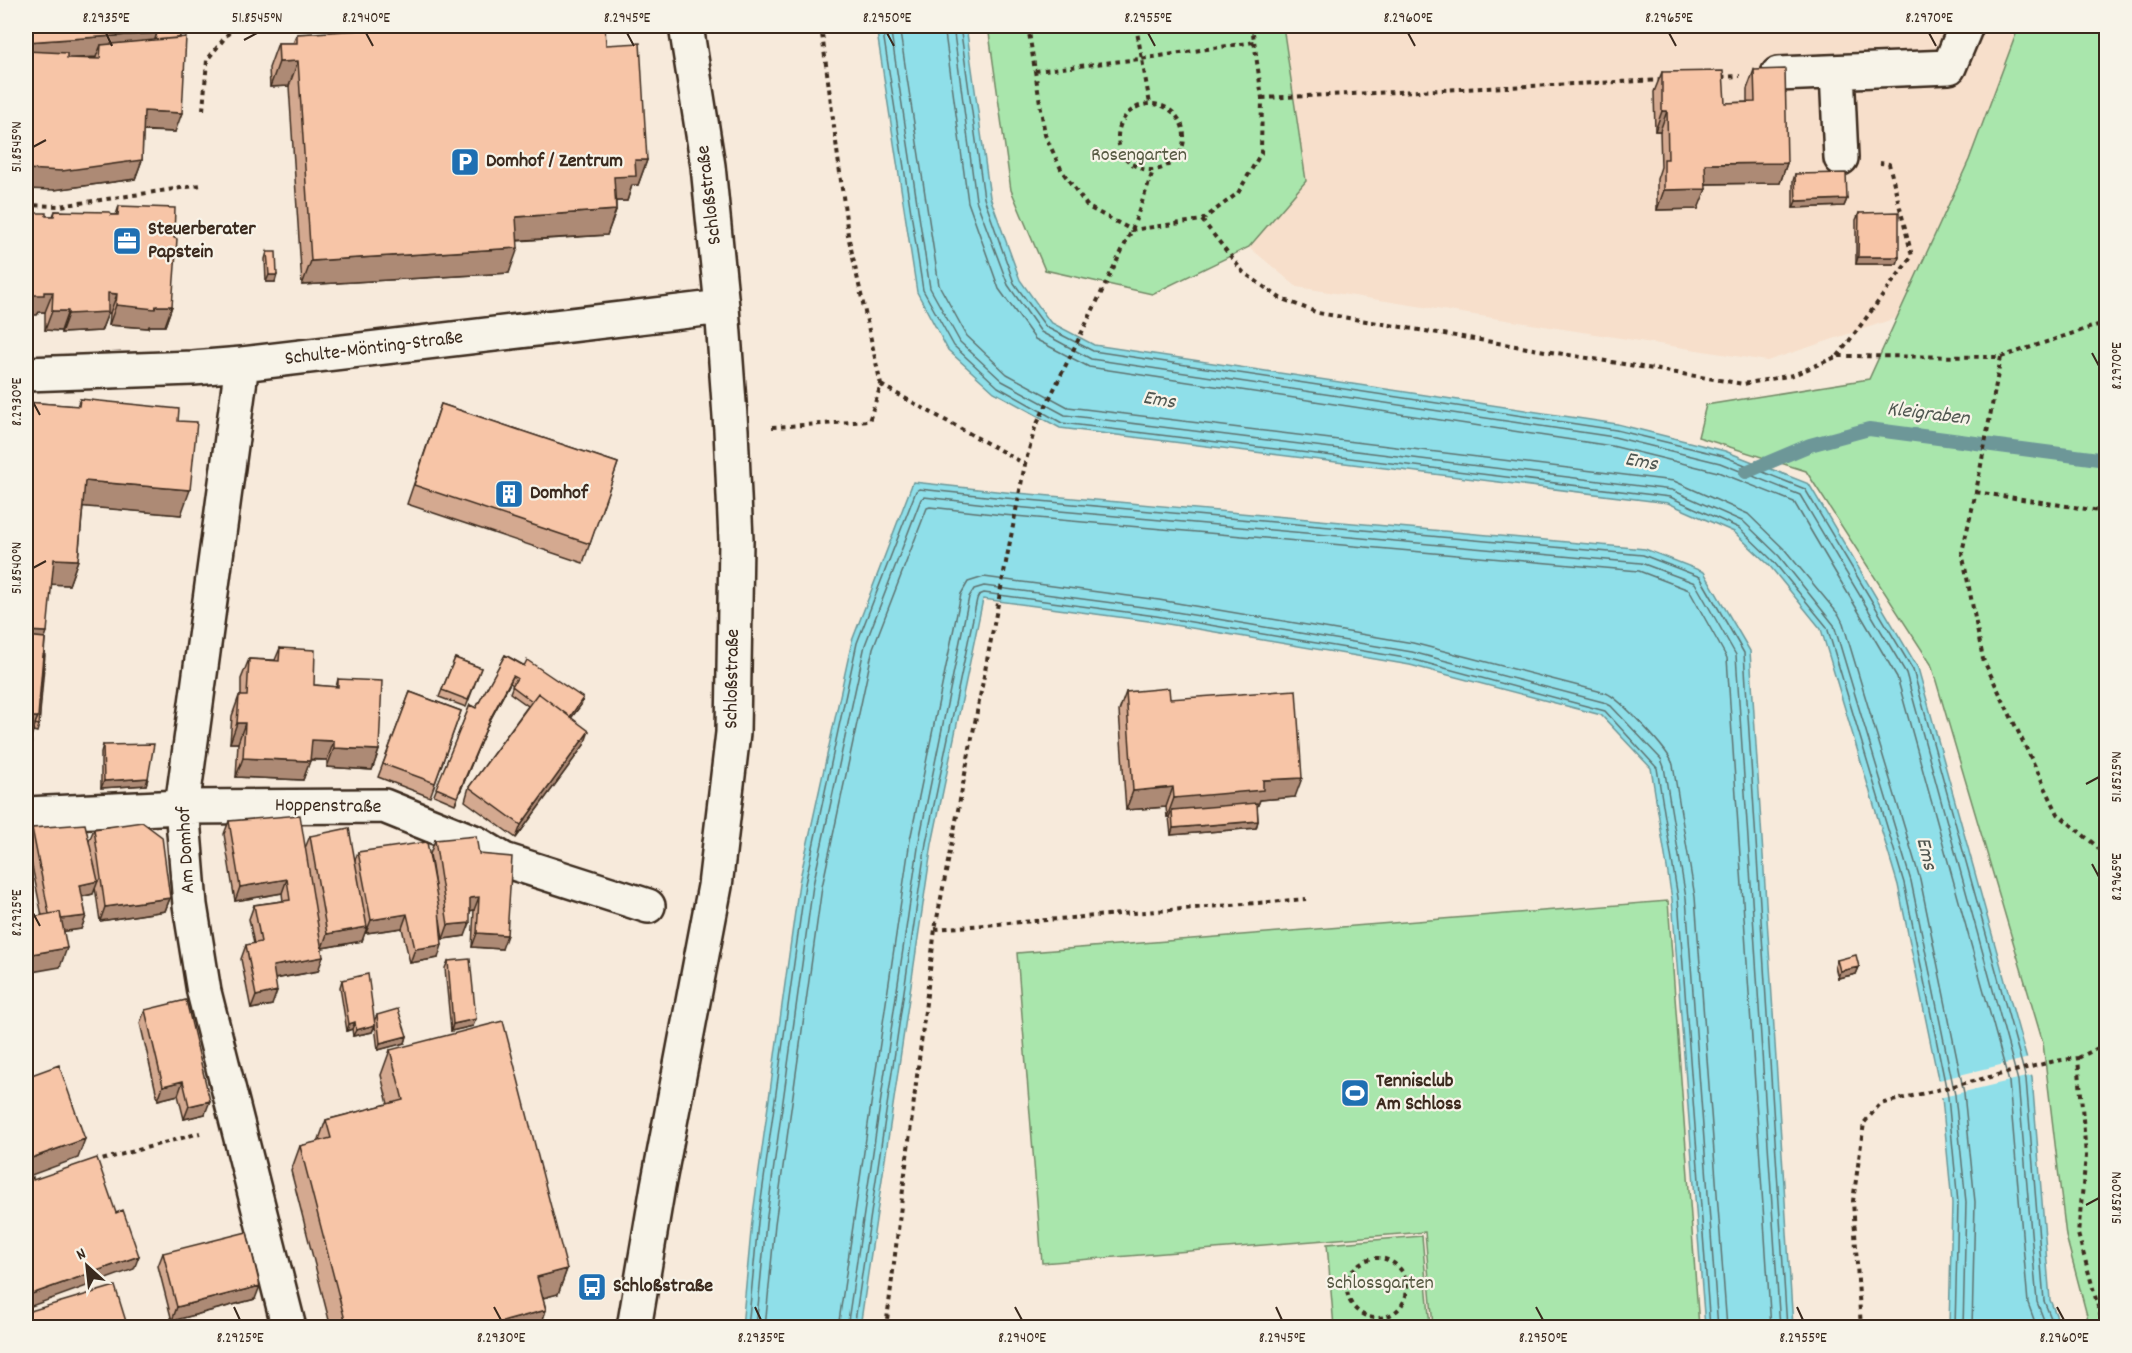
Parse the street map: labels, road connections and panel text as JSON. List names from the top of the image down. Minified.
{"streets":{"street":["Schloßstraße","Schulte-Mönting-Straße","Hoppenstraße","Am Domhof"]},"crossings":[["Schloßstraße","Schulte-Mönting-Straße"],["Schulte-Mönting-Straße","Am Domhof"],["Hoppenstraße","Am Domhof"]],"water":["Ems","Kleigraben"],"parks":["Rosengarten","Schlossgarten"],"places":{"parking":["Domhof / Zentrum"],"office":["Steuerberater Papstein"],"building":["Domhof"],"sports":["Tennisclub Am Schloss"],"bus stop":["Schloßstraße"]},"north":"top left","coordinates":["8.2935°E","51.8545°N","8.2940°E","8.2945°E","8.2950°E","8.2955°E","8.2960°E","8.2965°E","8.2970°E","8.2930°E","51.8540°N","51.8525°N","8.2925°E","51.8520°N"]}
